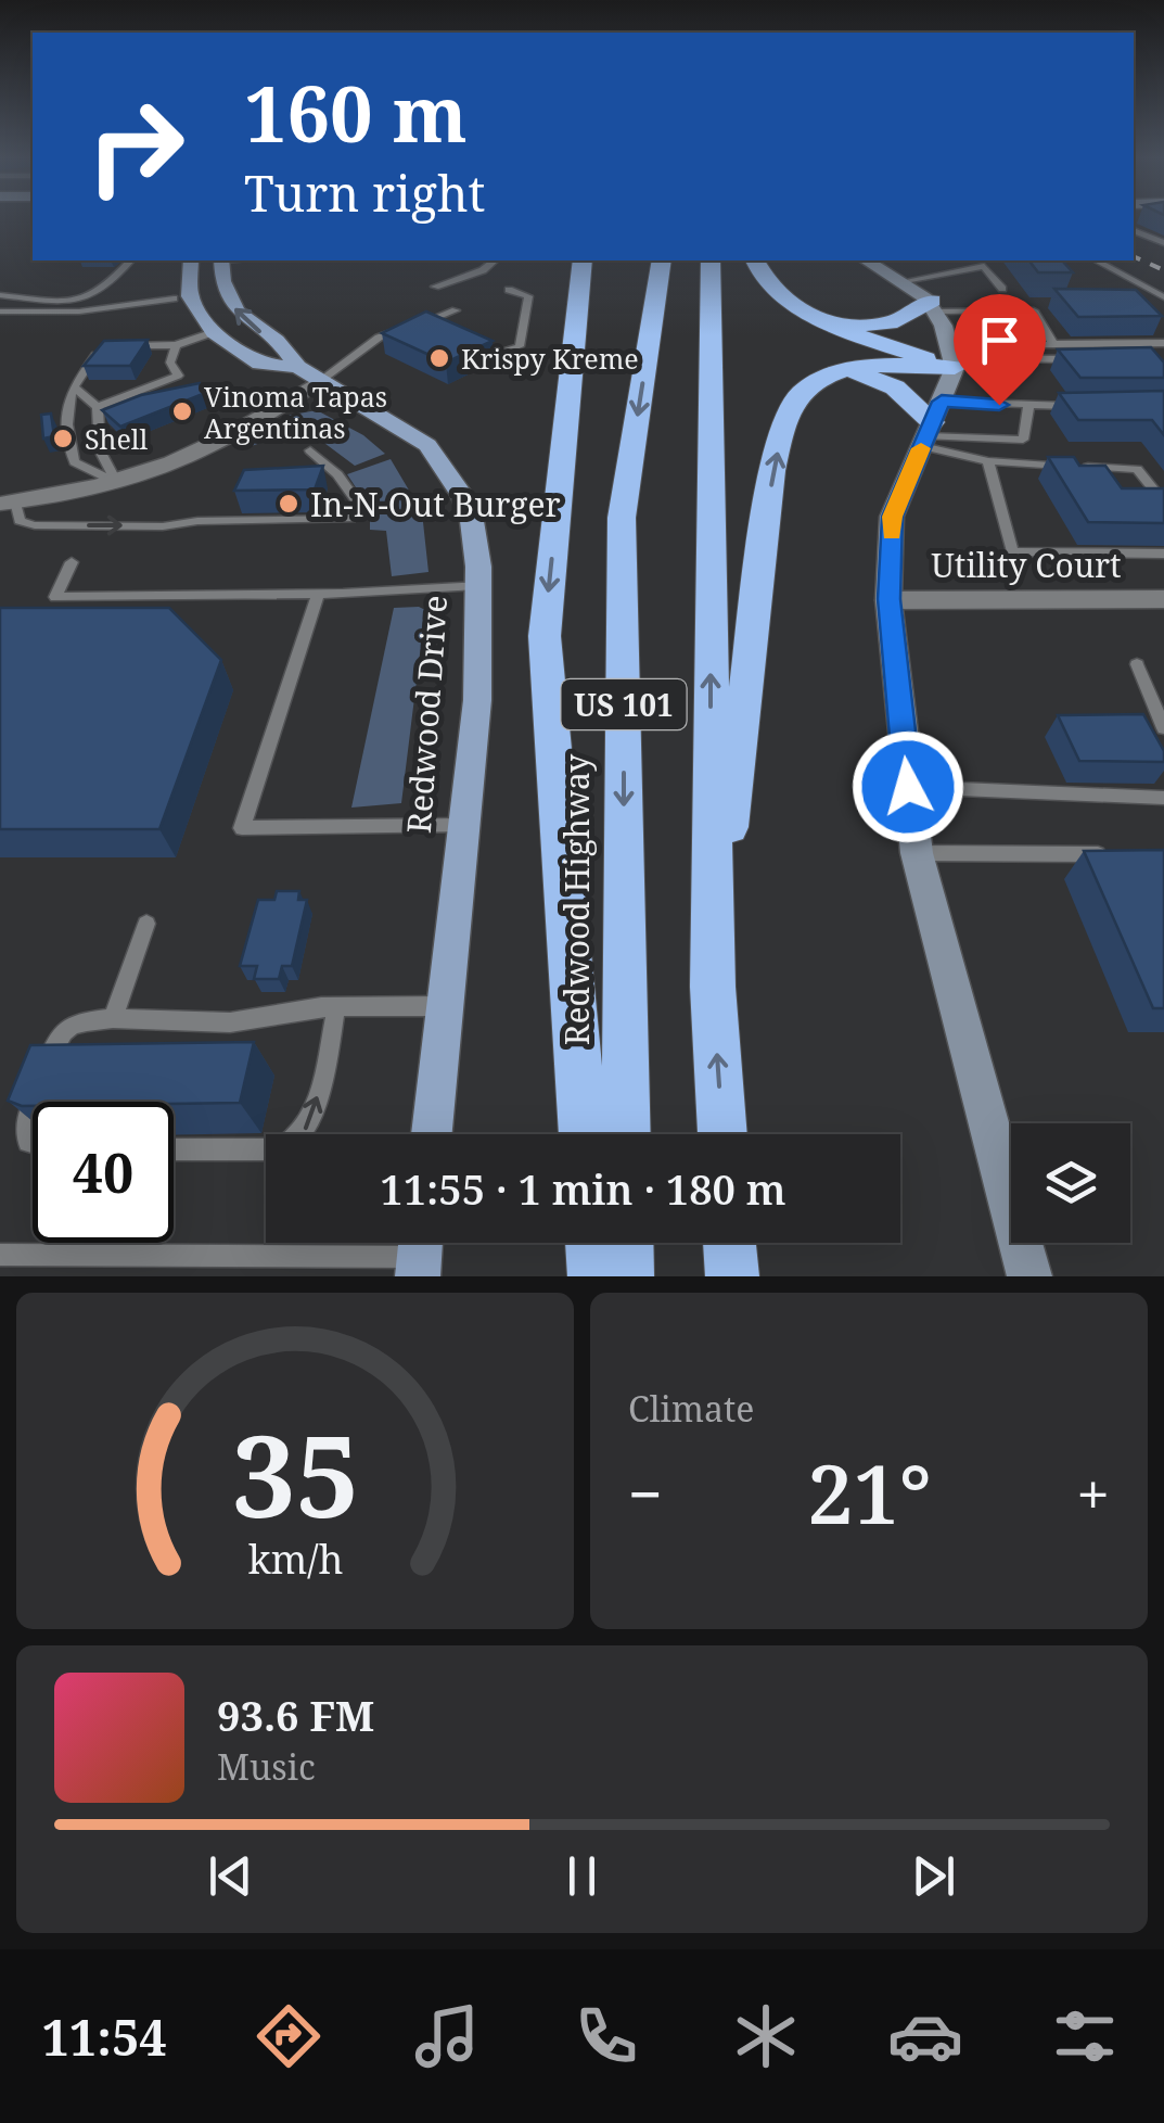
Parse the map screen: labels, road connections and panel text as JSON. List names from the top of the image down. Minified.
{"streets":{"highway":["US 101","Redwood Highway"],"main road":["Redwood Drive"],"street":["Utility Court"]},"places":["Krispy Kreme","Vinoma Tapas Argentinas","Shell","In-N-Out Burger"],"page":{"turn":["160 m","Turn right"],"limit":"40","trip":"11:55 · 1 min · 180 m","tile":"Climate","heat":["−","21°","+"],"song":["93.6 FM","Music"],"tabs":"11:54","gauge":["35","km/h"]}}
